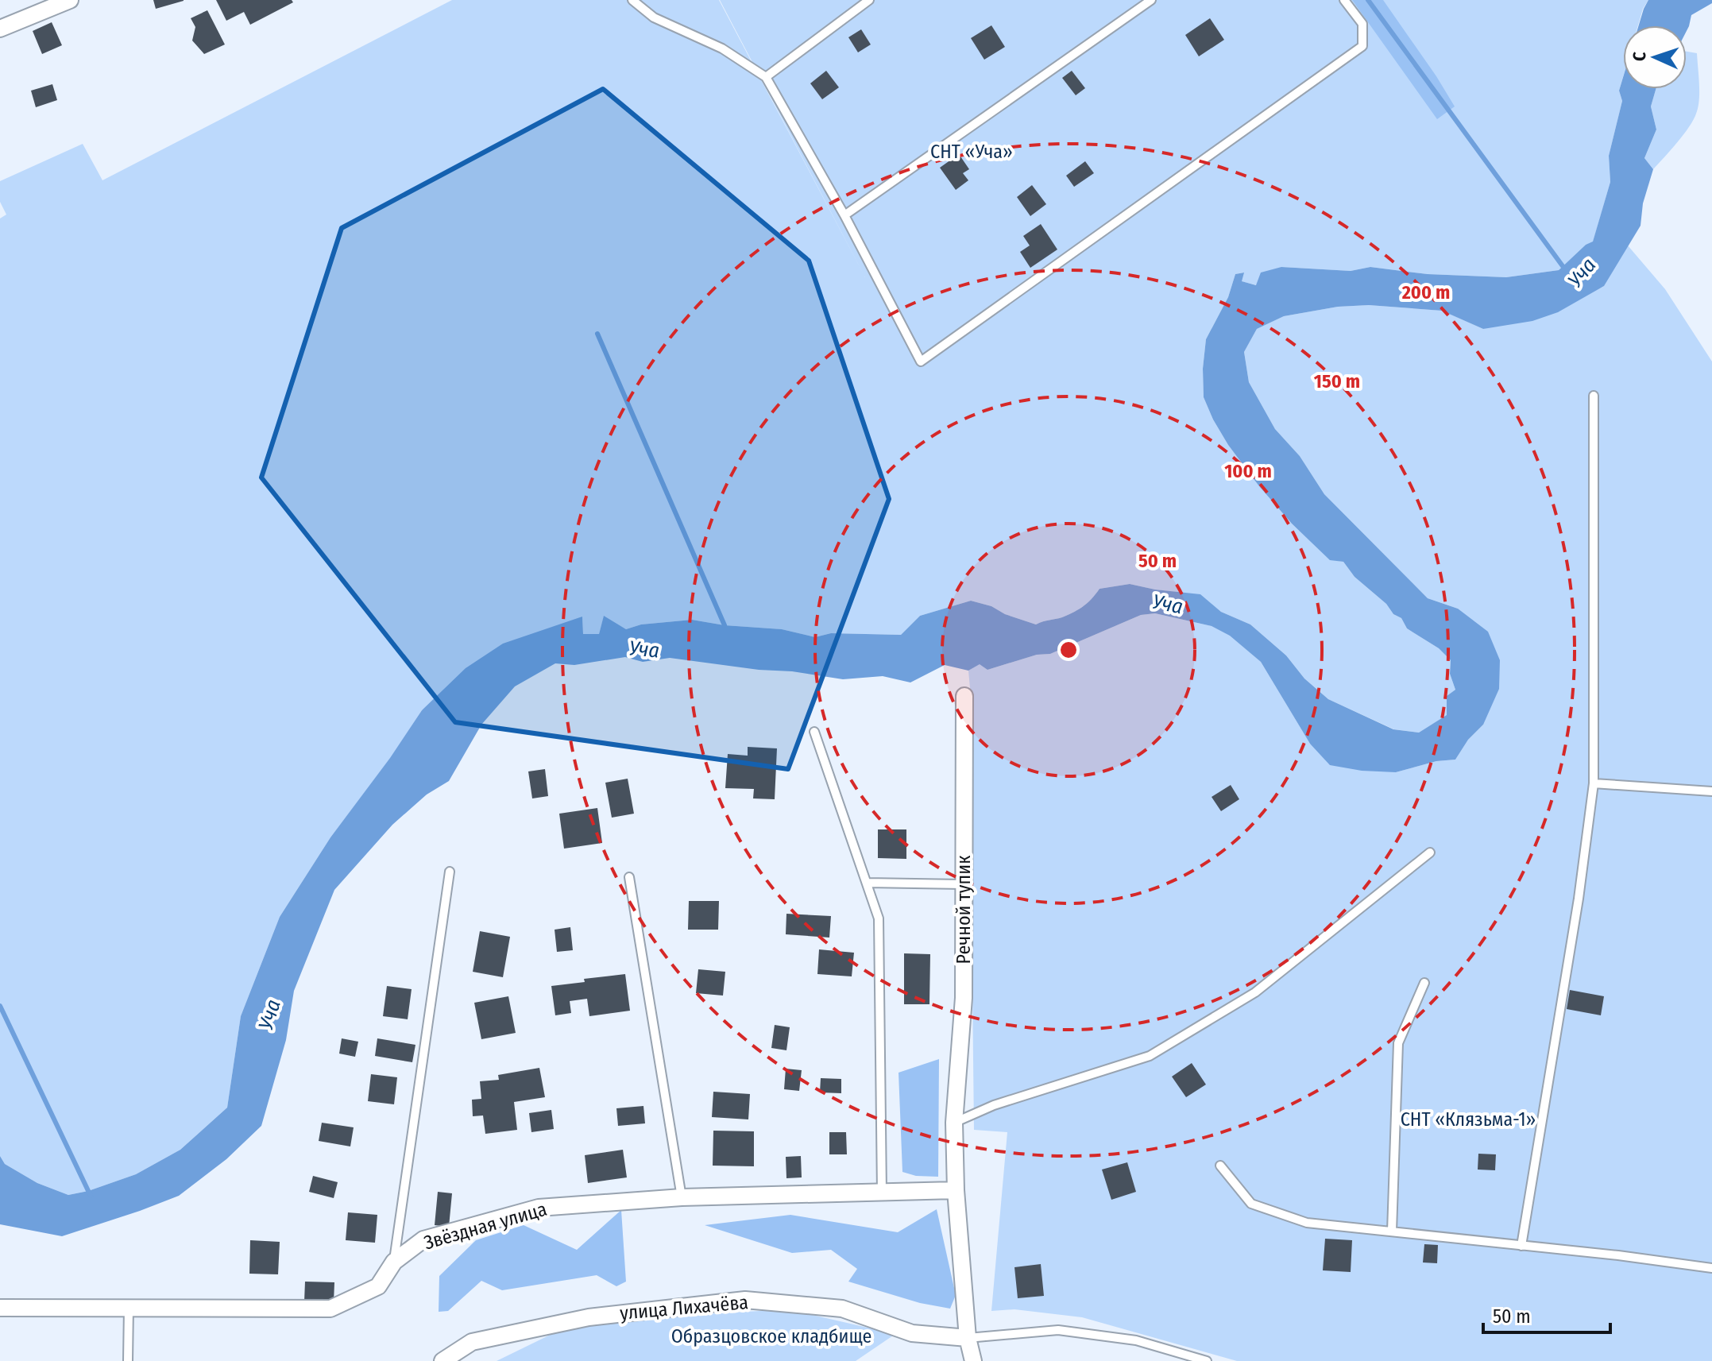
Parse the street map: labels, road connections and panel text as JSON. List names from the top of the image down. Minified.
{"streets":{"street":["Речной тупик","Звёздная улица","улица Лихачёва"]},"crossings":[["Речной тупик","Звёздная улица"],["Речной тупик","улица Лихачёва"]],"water":["Уча"],"parks":["СНТ «Уча»","СНТ «Клязьма-1»","Образцовское кладбище"],"scale_bar":"50 m","north":"left","rings":["200 m","150 m","100 m","50 m"]}
